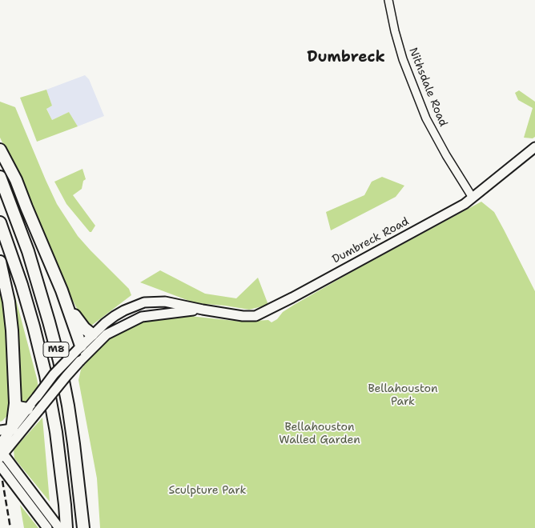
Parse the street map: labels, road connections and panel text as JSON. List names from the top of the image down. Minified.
{"streets":{"highway":["M8"],"main road":["Dumbreck Road"],"street":["Nithsdale Road"]},"crossings":[["Nithsdale Road","Dumbreck Road"]],"districts":["Dumbreck"],"parks":["Bellahouston Park","Bellahouston Walled Garden","Sculpture Park"]}
